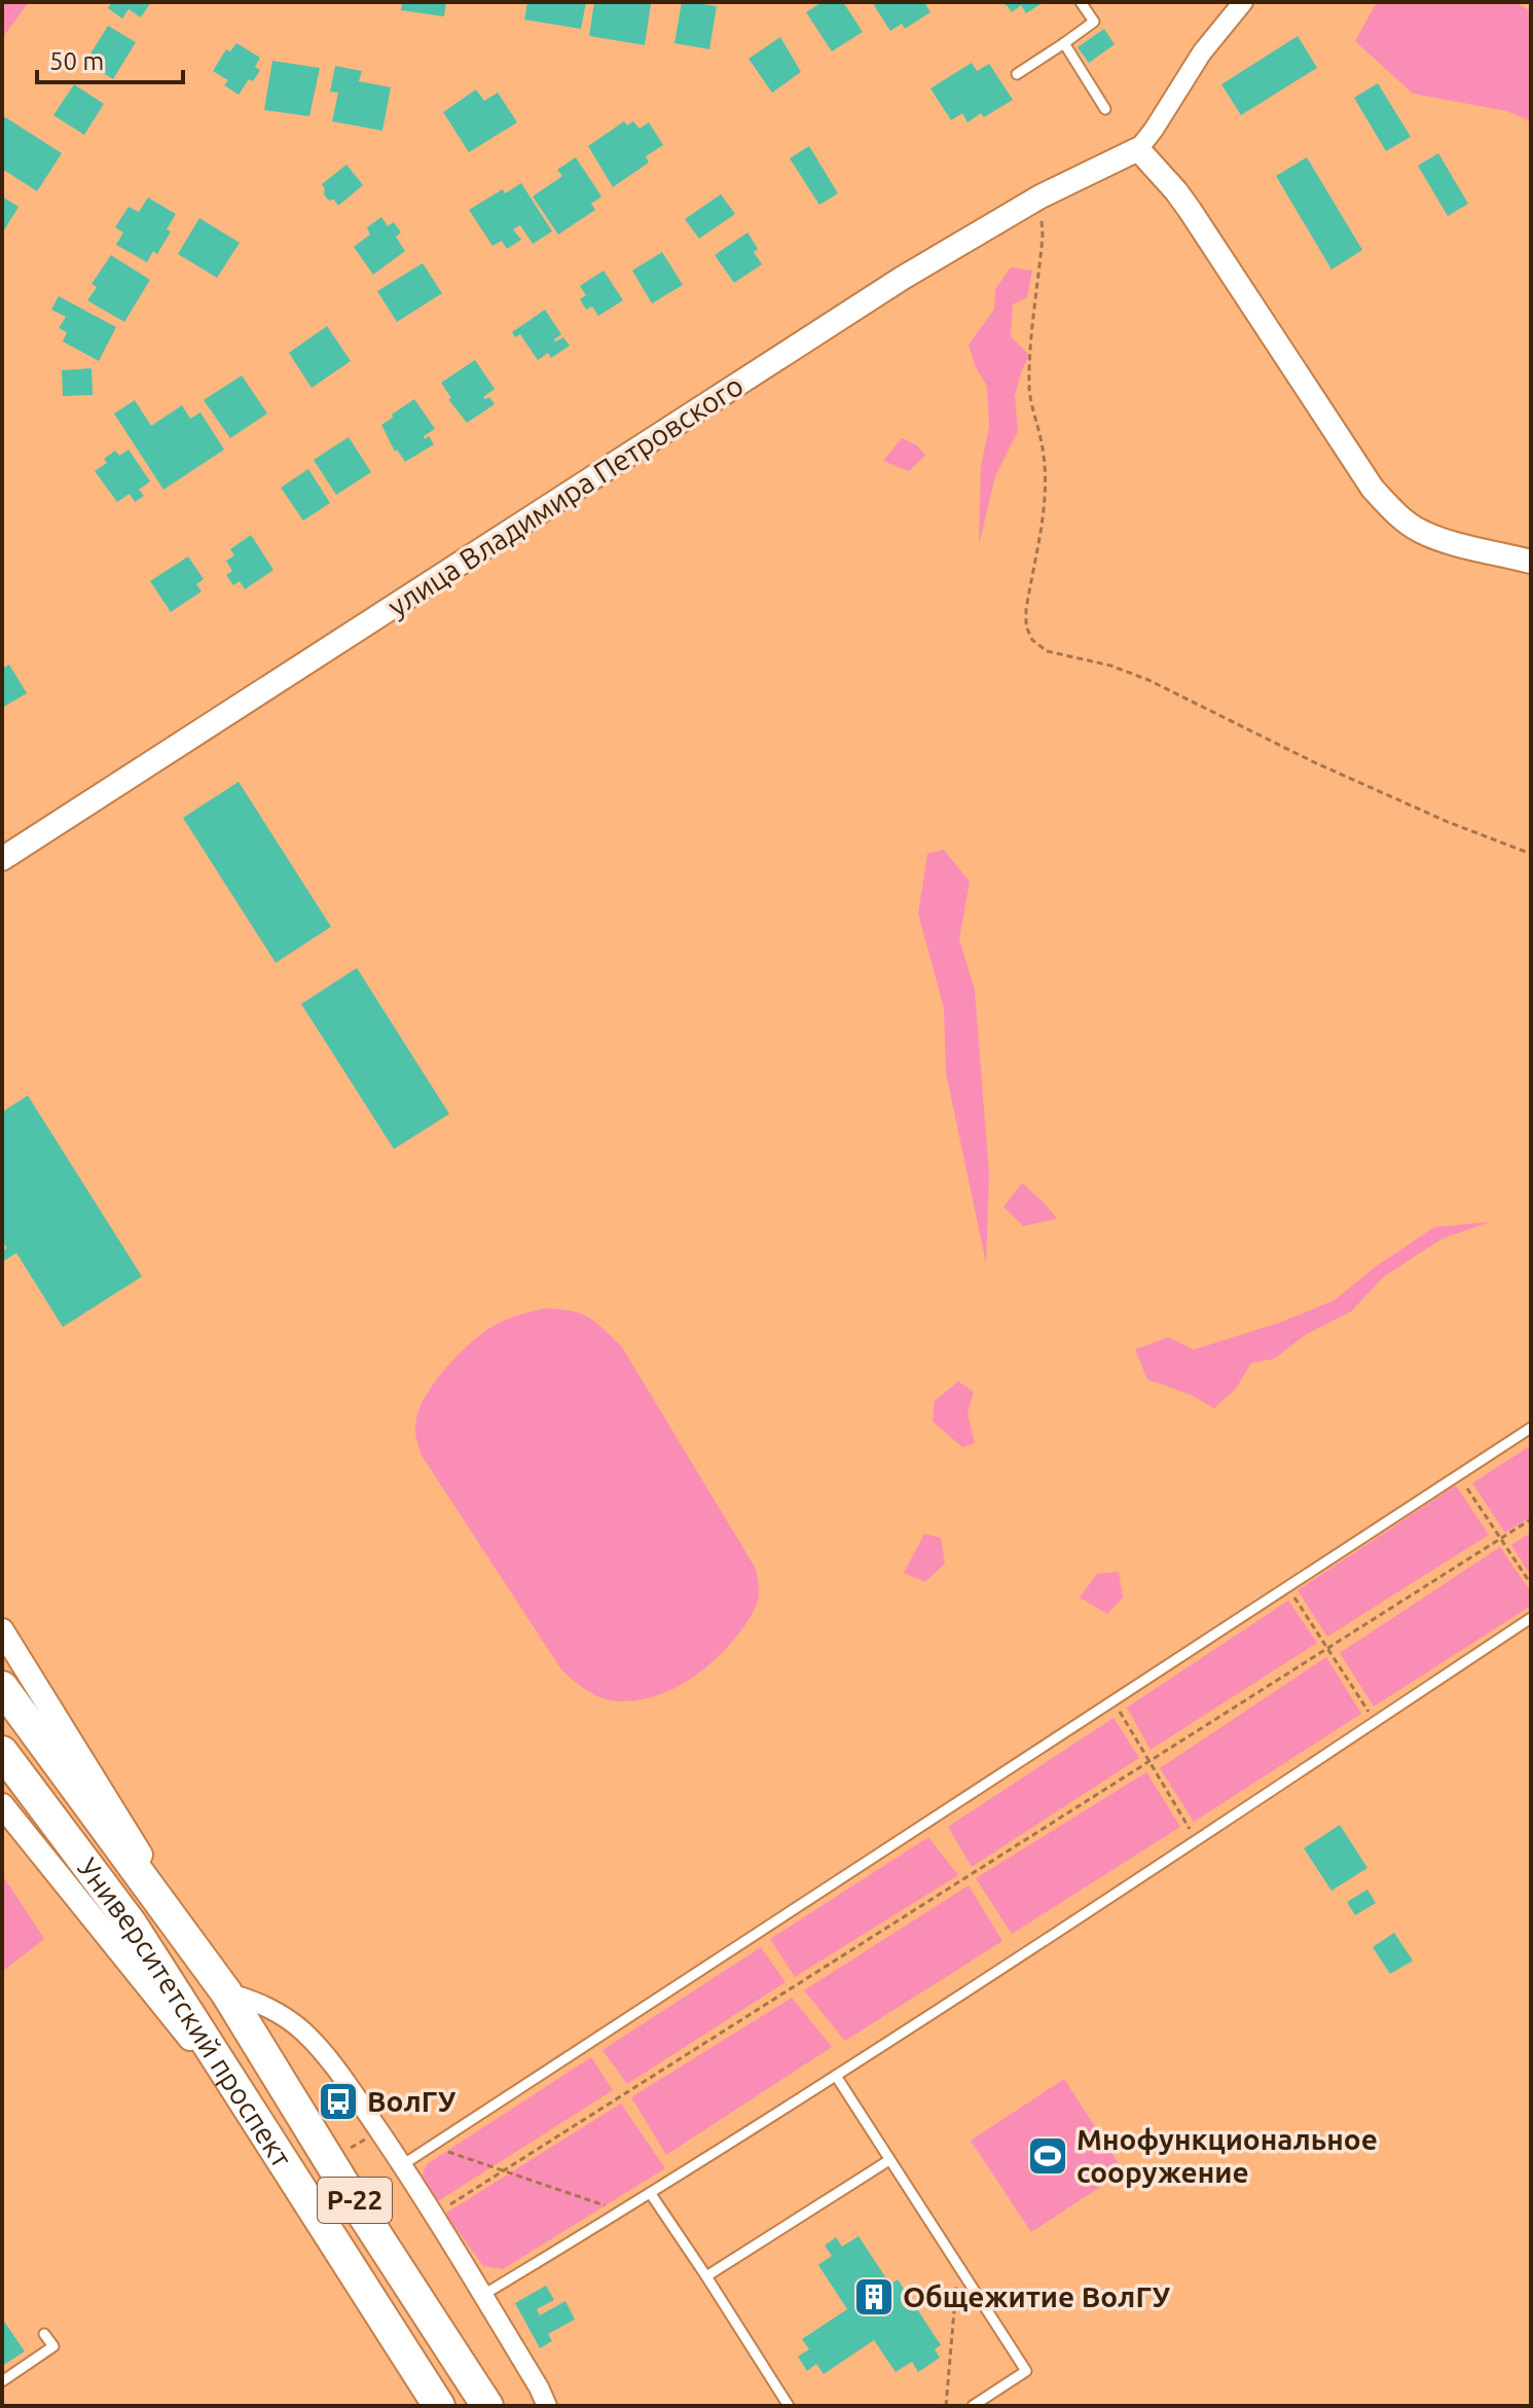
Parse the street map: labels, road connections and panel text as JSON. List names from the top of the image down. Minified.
{"streets":{"highway":["Университетский проспект","Р-22"],"street":["улица Владимира Петровского"]},"places":{"bus stop":["ВолГУ"],"sports":["Мнофункциональное сооружение"],"building":["Общежитие ВолГУ"]},"scale_bar":"50 m"}
